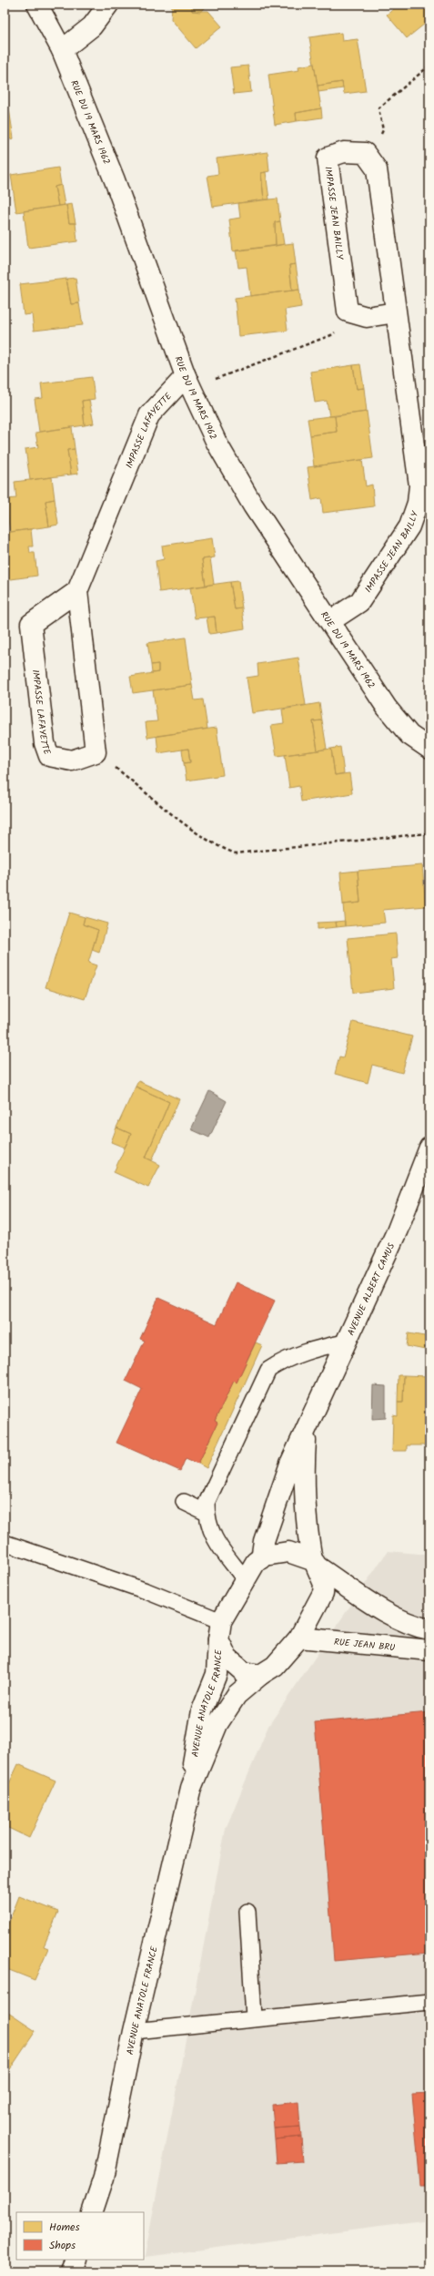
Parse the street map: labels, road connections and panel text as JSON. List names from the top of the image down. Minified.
{"streets":{"street":["RUE DU 19 MARS 1962","IMPASSE JEAN BAILLY","IMPASSE LAFAYETTE","AVENUE ALBERT CAMUS","RUE JEAN BRU","AVENUE ANATOLE FRANCE"]},"crossings":[["RUE DU 19 MARS 1962","IMPASSE JEAN BAILLY"],["RUE DU 19 MARS 1962","IMPASSE LAFAYETTE"],["AVENUE ALBERT CAMUS","RUE JEAN BRU"],["AVENUE ALBERT CAMUS","AVENUE ANATOLE FRANCE"],["RUE JEAN BRU","AVENUE ANATOLE FRANCE"]],"legend":["Homes","Shops"]}
